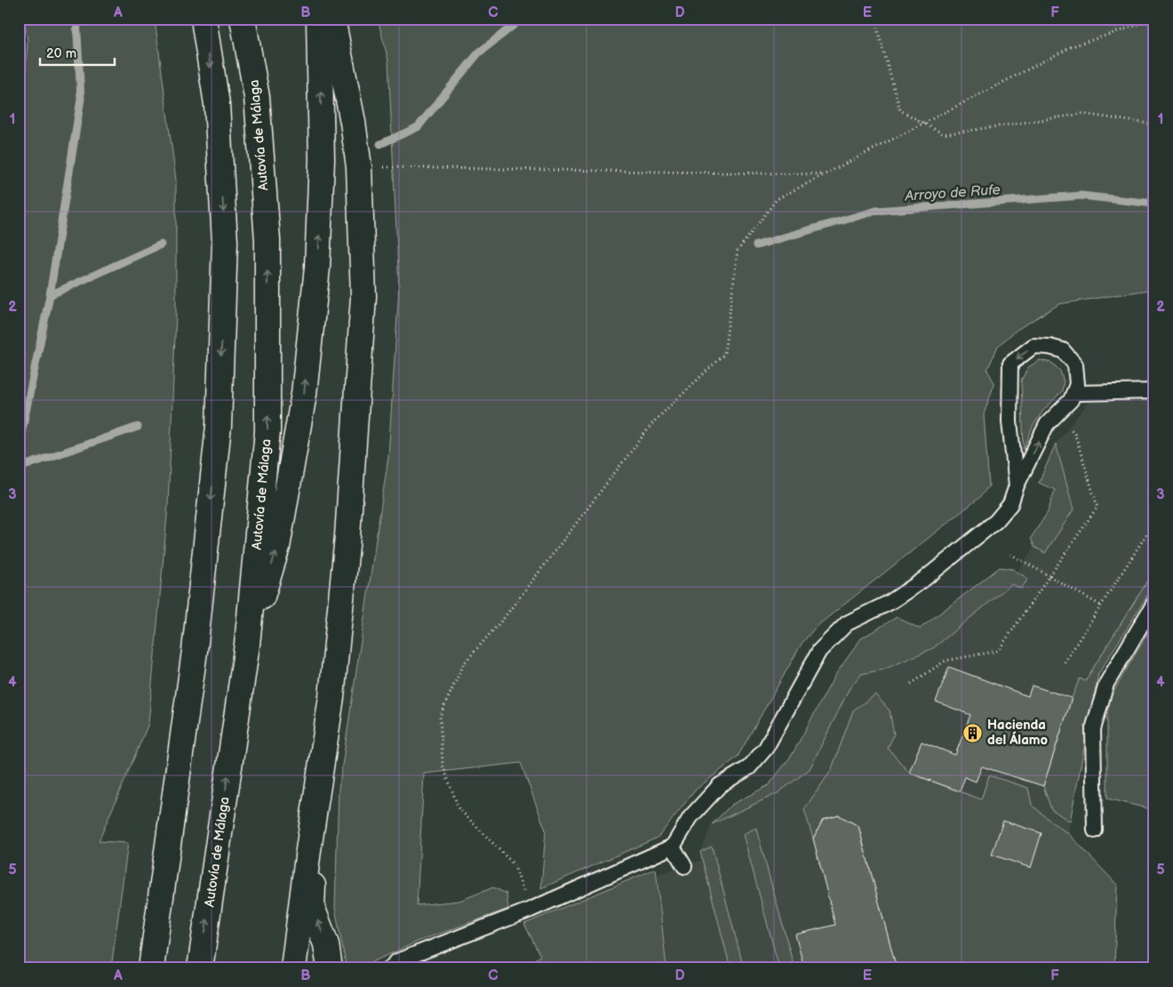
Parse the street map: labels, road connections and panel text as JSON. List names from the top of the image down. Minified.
{"streets":{"main road":["Autovía de Málaga"]},"water":["Arroyo de Rufe"],"places":{"building":["Hacienda del Álamo"]},"scale_bar":"20 m","grid":{"columns":["A","B","C","D","E","F"],"rows":["1","2","3","4","5"]}}
